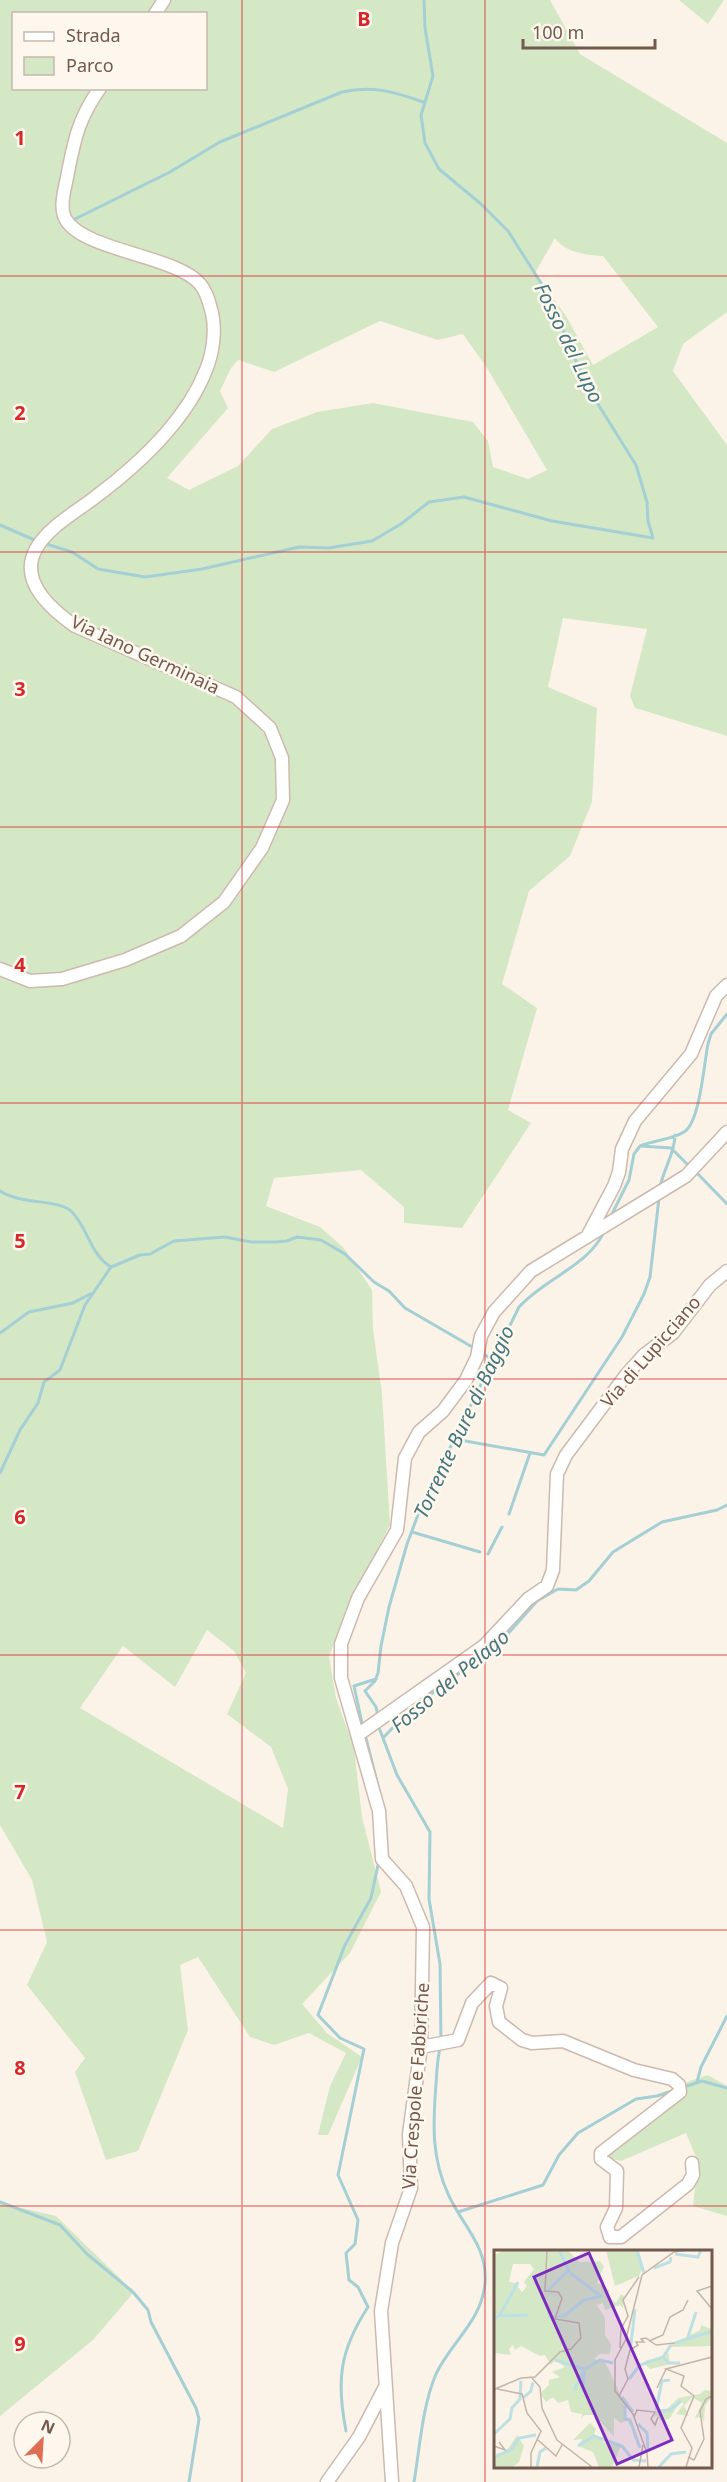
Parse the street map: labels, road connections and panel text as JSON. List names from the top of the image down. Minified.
{"streets":{"street":["Via Iano Germinaia","Via di Lupicciano","Via Crespole e Fabbriche"]},"crossings":[["Via di Lupicciano","Via Crespole e Fabbriche"]],"water":["Fosso del Lupo","Torrente Bure di Baggio","Fosso del Pelago"],"legend":["Strada","Parco"],"scale_bar":"100 m","north":"top right","grid":{"columns":["B"],"rows":["1","2","3","4","5","6","7","8","9"]}}
